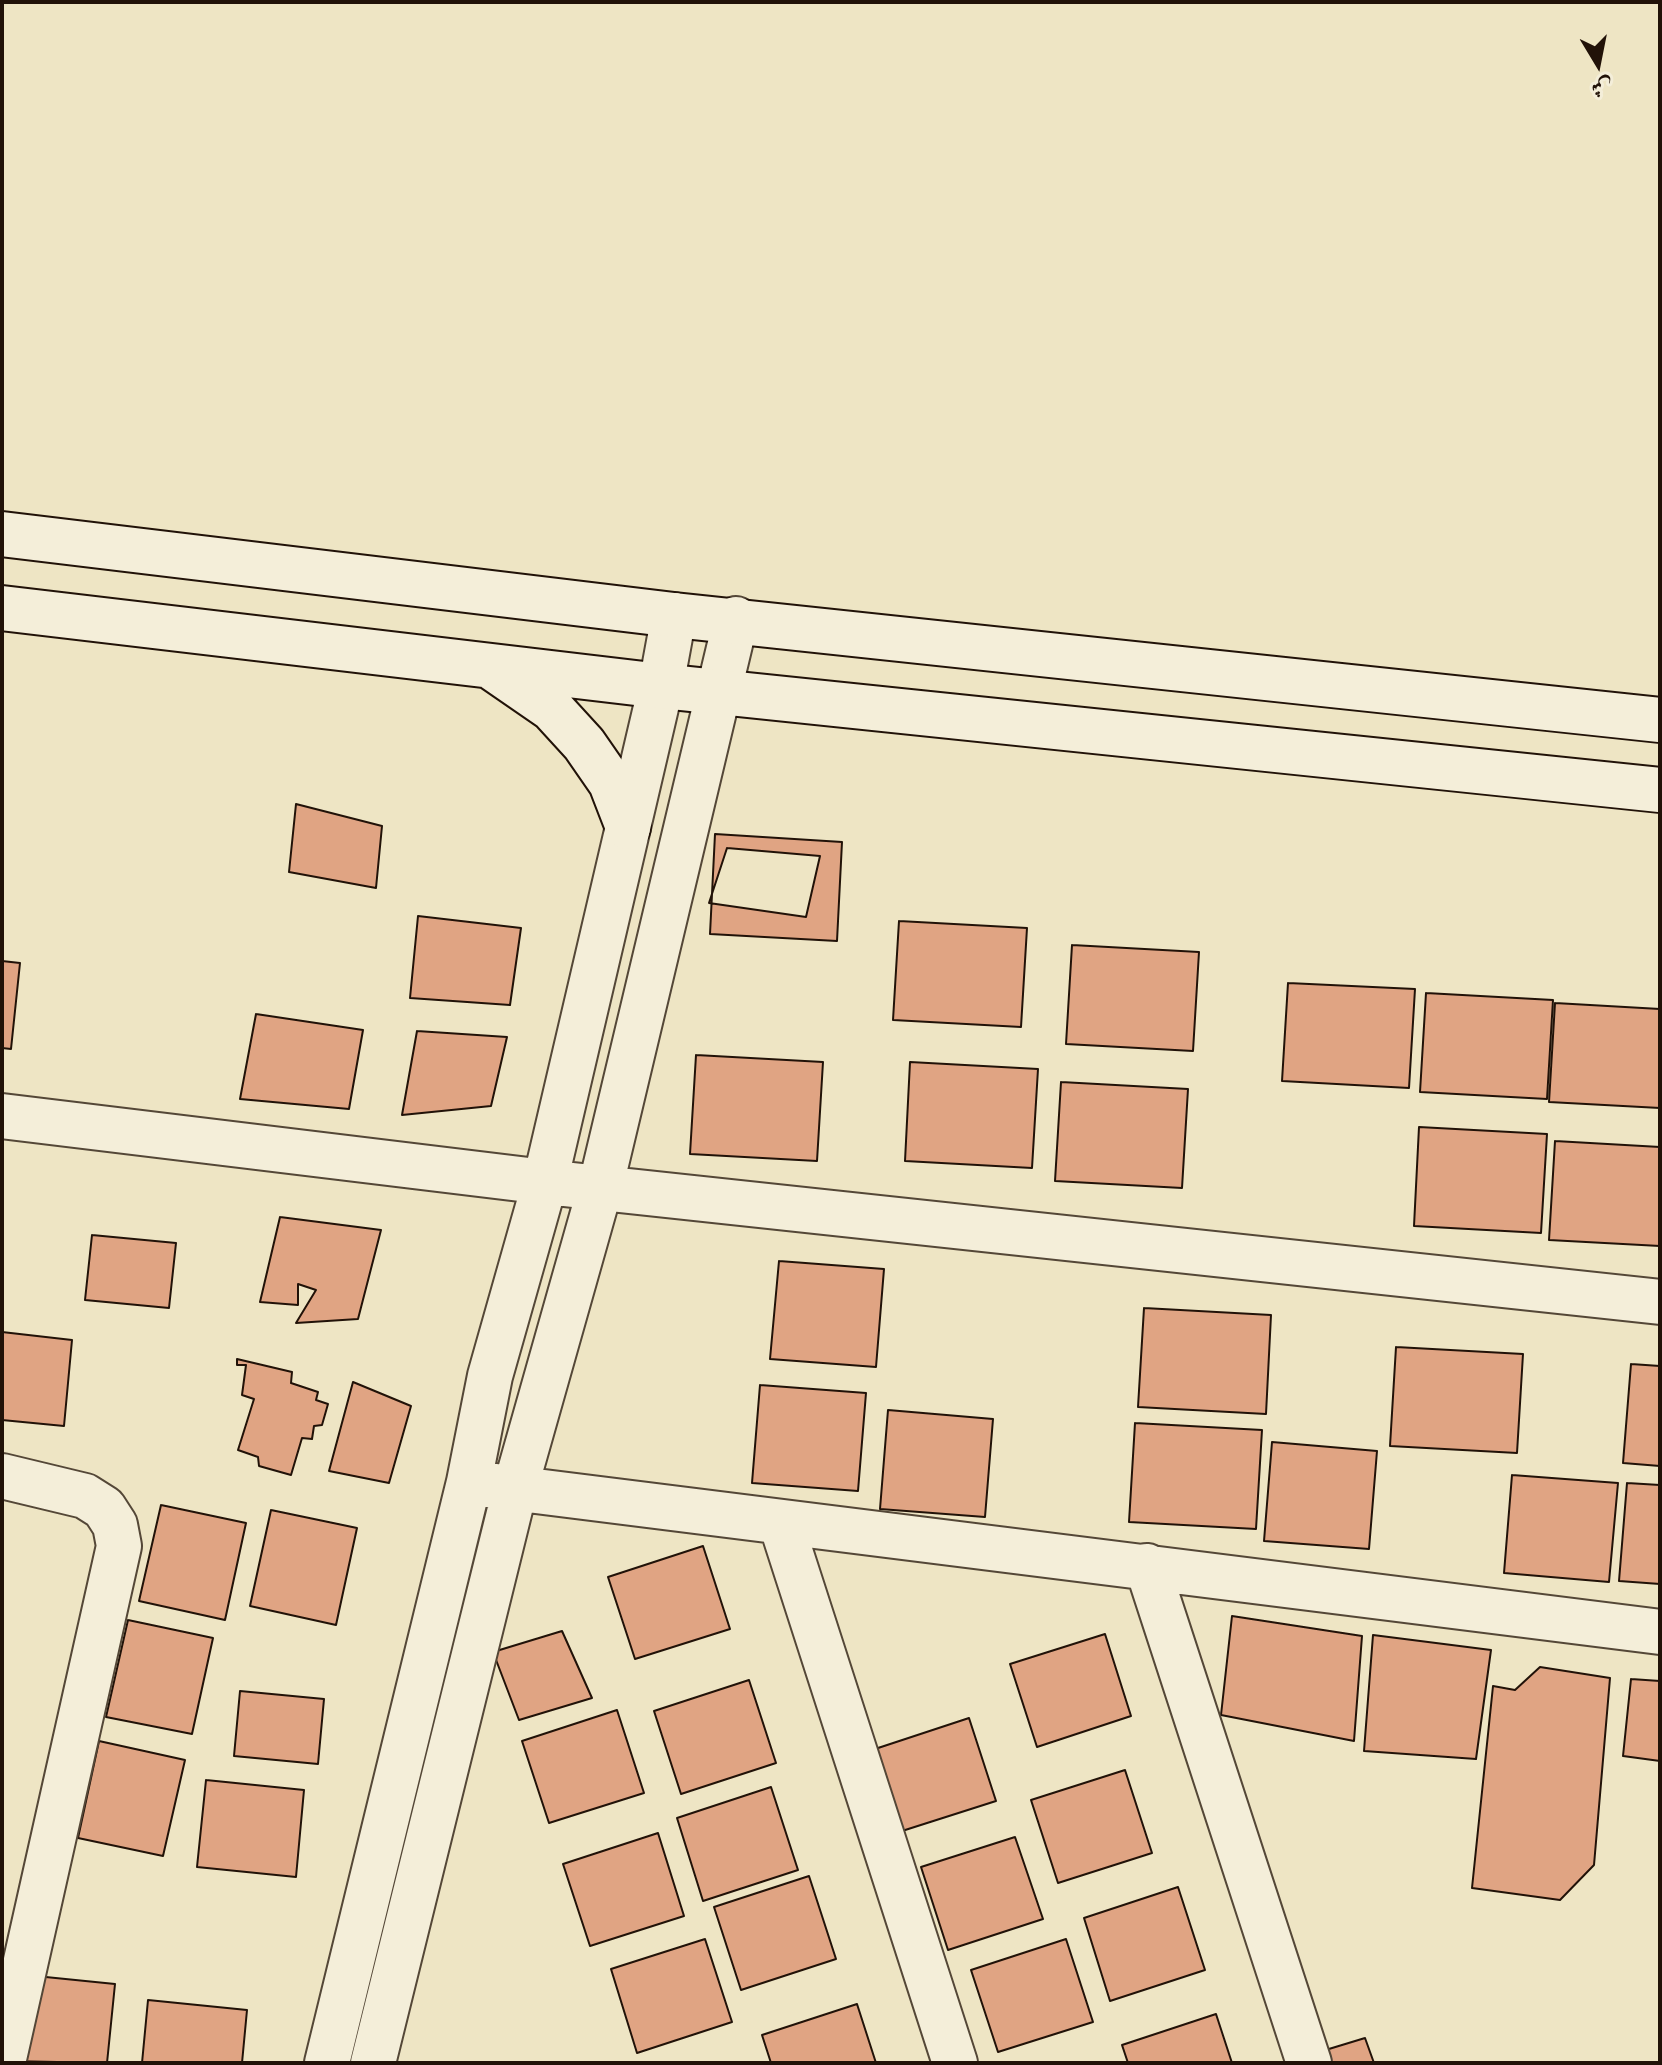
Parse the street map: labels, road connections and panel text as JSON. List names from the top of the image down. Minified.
{"north":"bottom"}
